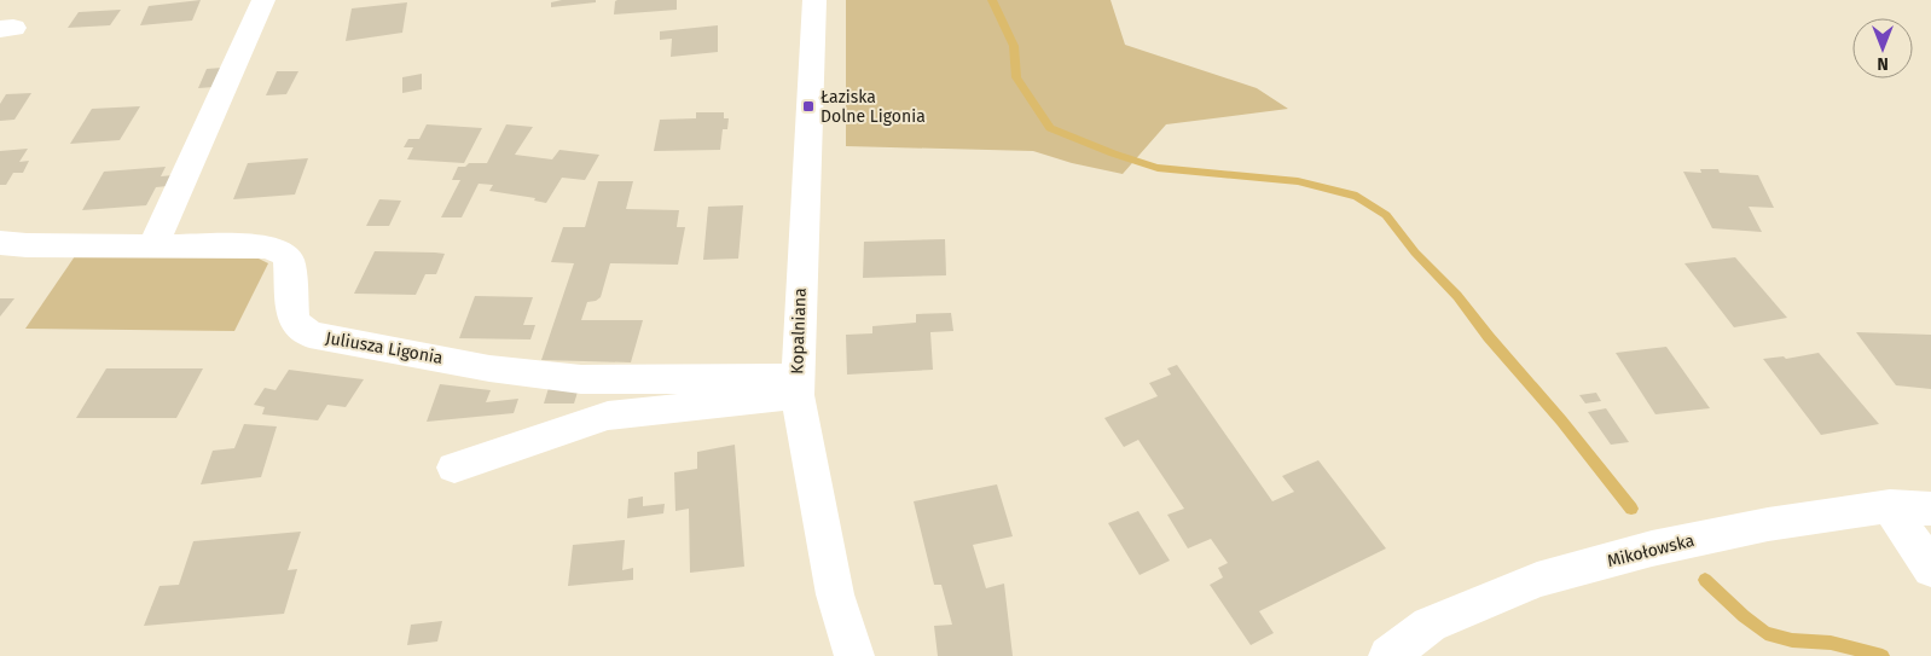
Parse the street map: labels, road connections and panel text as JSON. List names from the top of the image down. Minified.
{"streets":{"street":["Kopalniana","Juliusza Ligonia","Mikołowska"]},"crossings":[["Kopalniana","Juliusza Ligonia"]],"places":{"transit":["Łaziska Dolne Ligonia"]},"north":"bottom"}
